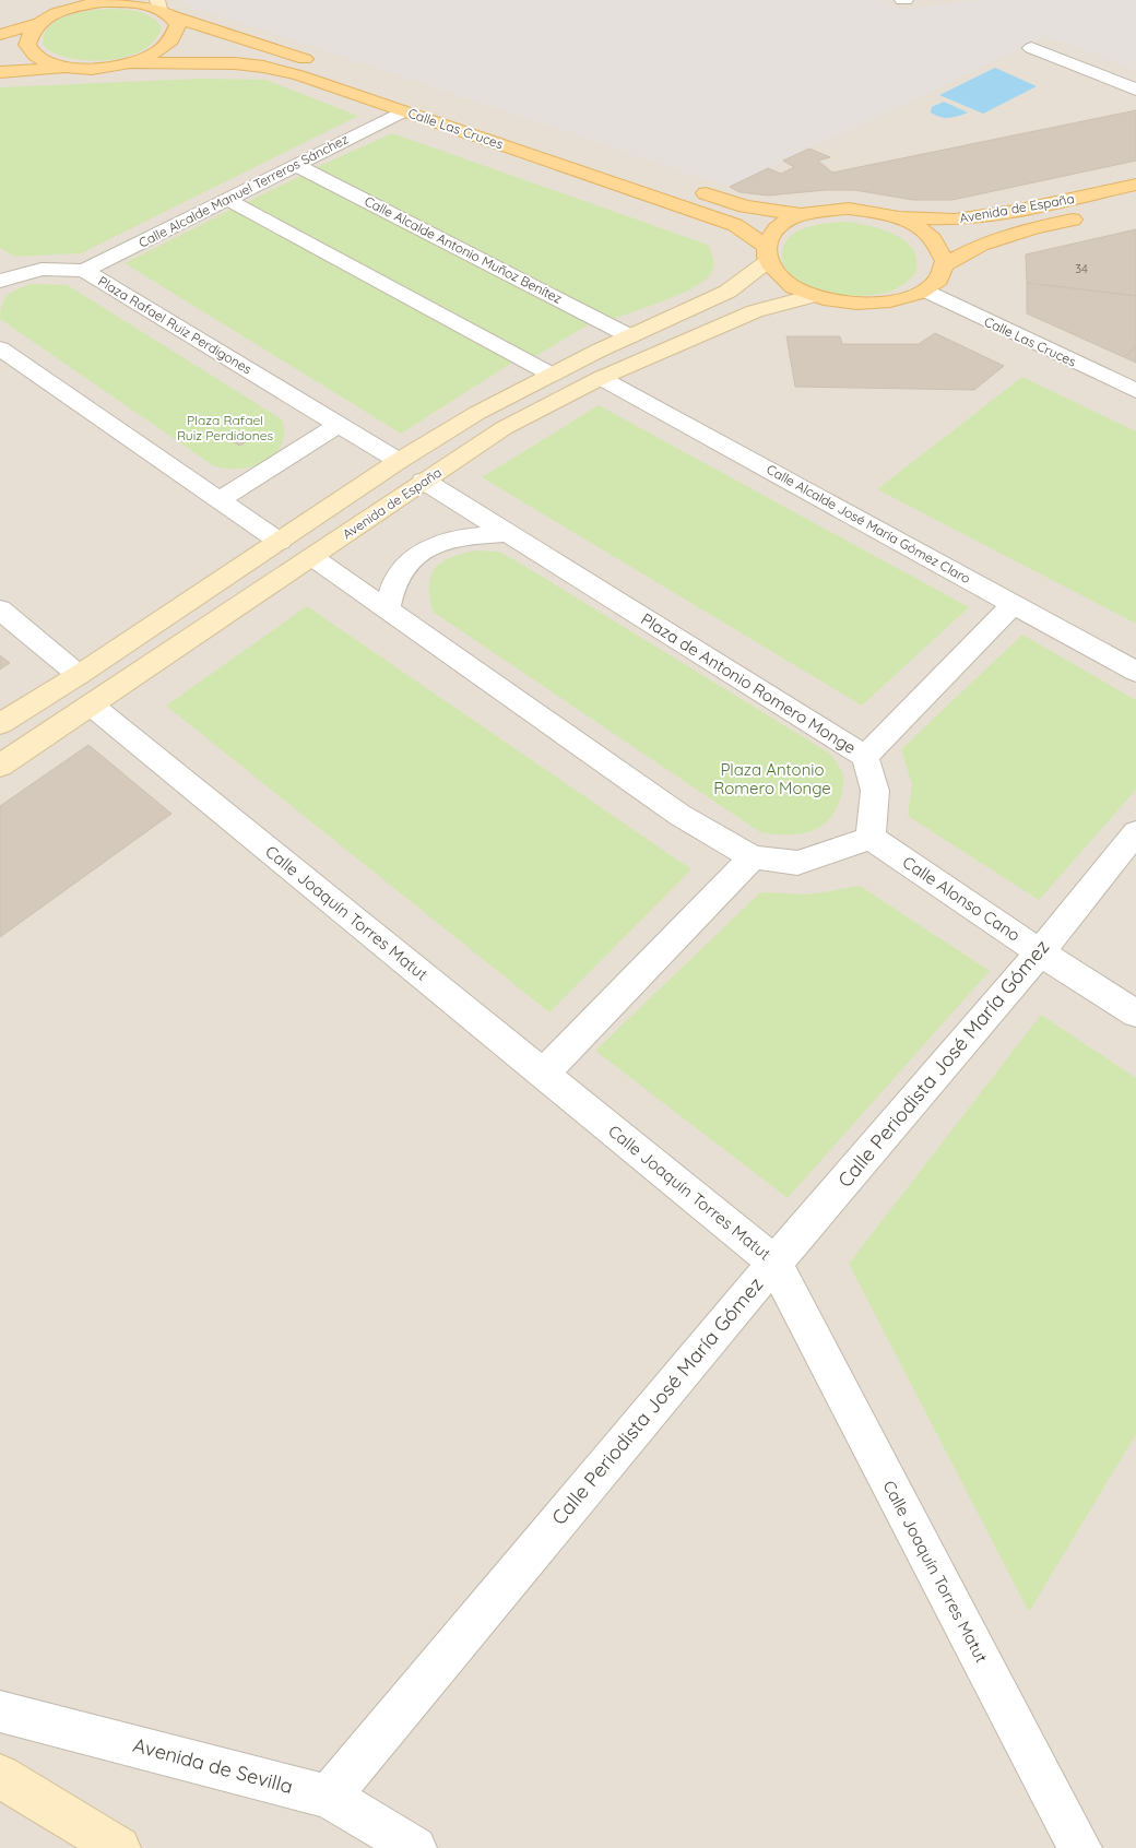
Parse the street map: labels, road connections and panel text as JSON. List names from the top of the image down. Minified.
{"streets":{"main road":["Calle Las Cruces","Avenida de España"],"street":["Calle Alcalde Manuel Terreros Sánchez","Calle Alcalde Antonio Muñoz Benítez","Plaza Rafael Ruiz Perdigones","Calle Alcalde José María Gómez Claro","Plaza de Antonio Romero Monge","Calle Alonso Cano","Calle Joaquín Torres Matut","Calle Periodista José María Gómez","Avenida de Sevilla"]},"crossings":[["Calle Las Cruces","Calle Alcalde Manuel Terreros Sánchez"],["Calle Las Cruces","Avenida de España"],["Calle Alcalde Manuel Terreros Sánchez","Calle Alcalde Antonio Muñoz Benítez"],["Calle Alcalde Manuel Terreros Sánchez","Plaza Rafael Ruiz Perdigones"],["Avenida de España","Calle Alcalde Antonio Muñoz Benítez"],["Avenida de España","Plaza Rafael Ruiz Perdigones"],["Avenida de España","Calle Alcalde José María Gómez Claro"],["Avenida de España","Plaza de Antonio Romero Monge"],["Avenida de España","Calle Joaquín Torres Matut"],["Plaza de Antonio Romero Monge","Calle Alonso Cano"],["Calle Alonso Cano","Calle Periodista José María Gómez"],["Calle Joaquín Torres Matut","Calle Periodista José María Gómez"],["Calle Periodista José María Gómez","Avenida de Sevilla"]],"parks":["Plaza Rafael Ruiz Perdidones","Plaza Antonio Romero Monge"],"house_numbers":["34"]}
